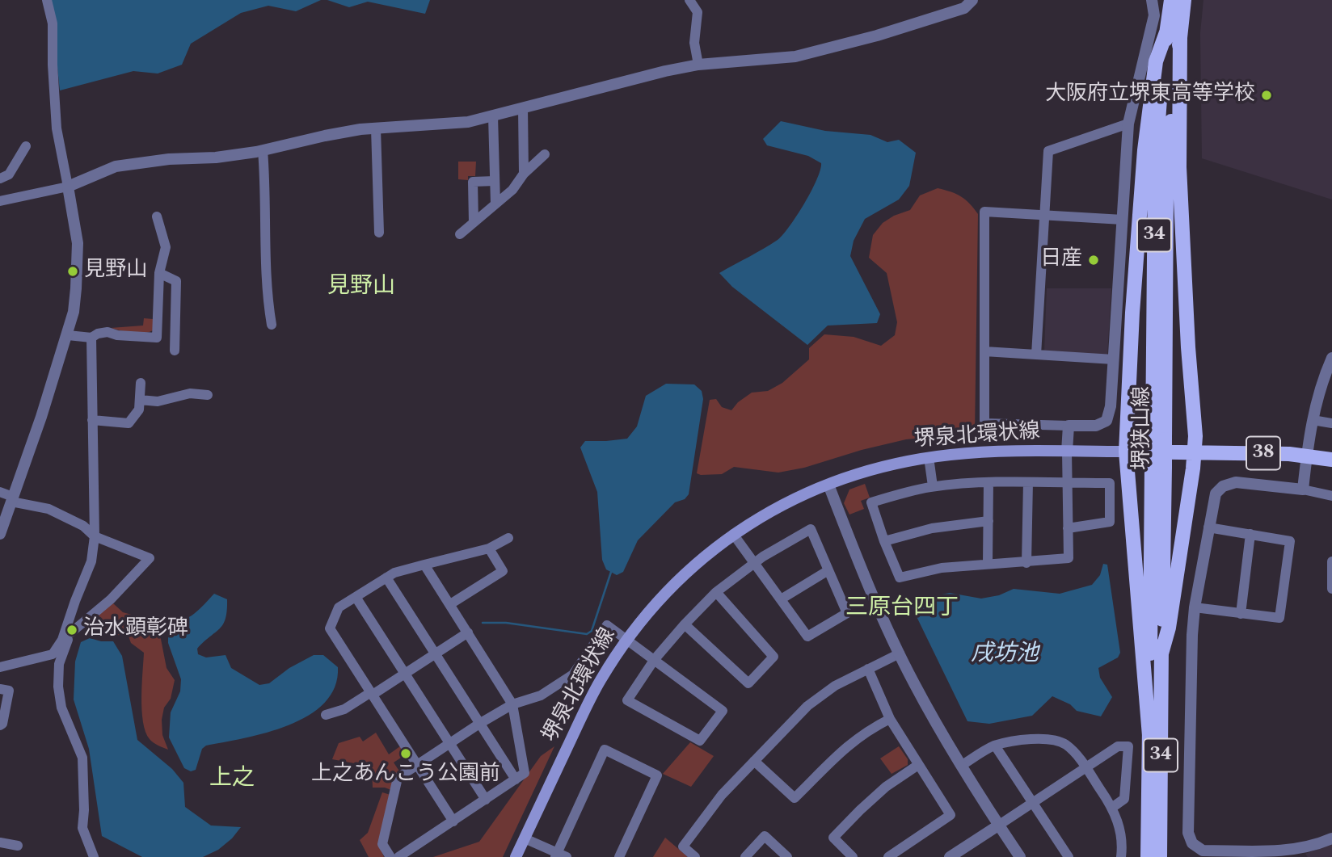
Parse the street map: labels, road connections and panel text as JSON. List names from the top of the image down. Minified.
{"streets":{"main road":["34","堺狭山線","堺泉北環状線","38"]},"crossings":[["堺泉北環状線","38"]],"districts":["見野山","三原台四丁","上之"],"water":["戌坊池"],"places":["大阪府立堺東高等学校","日産","見野山","治水顕彰碑","上之あんこう公園前"]}
